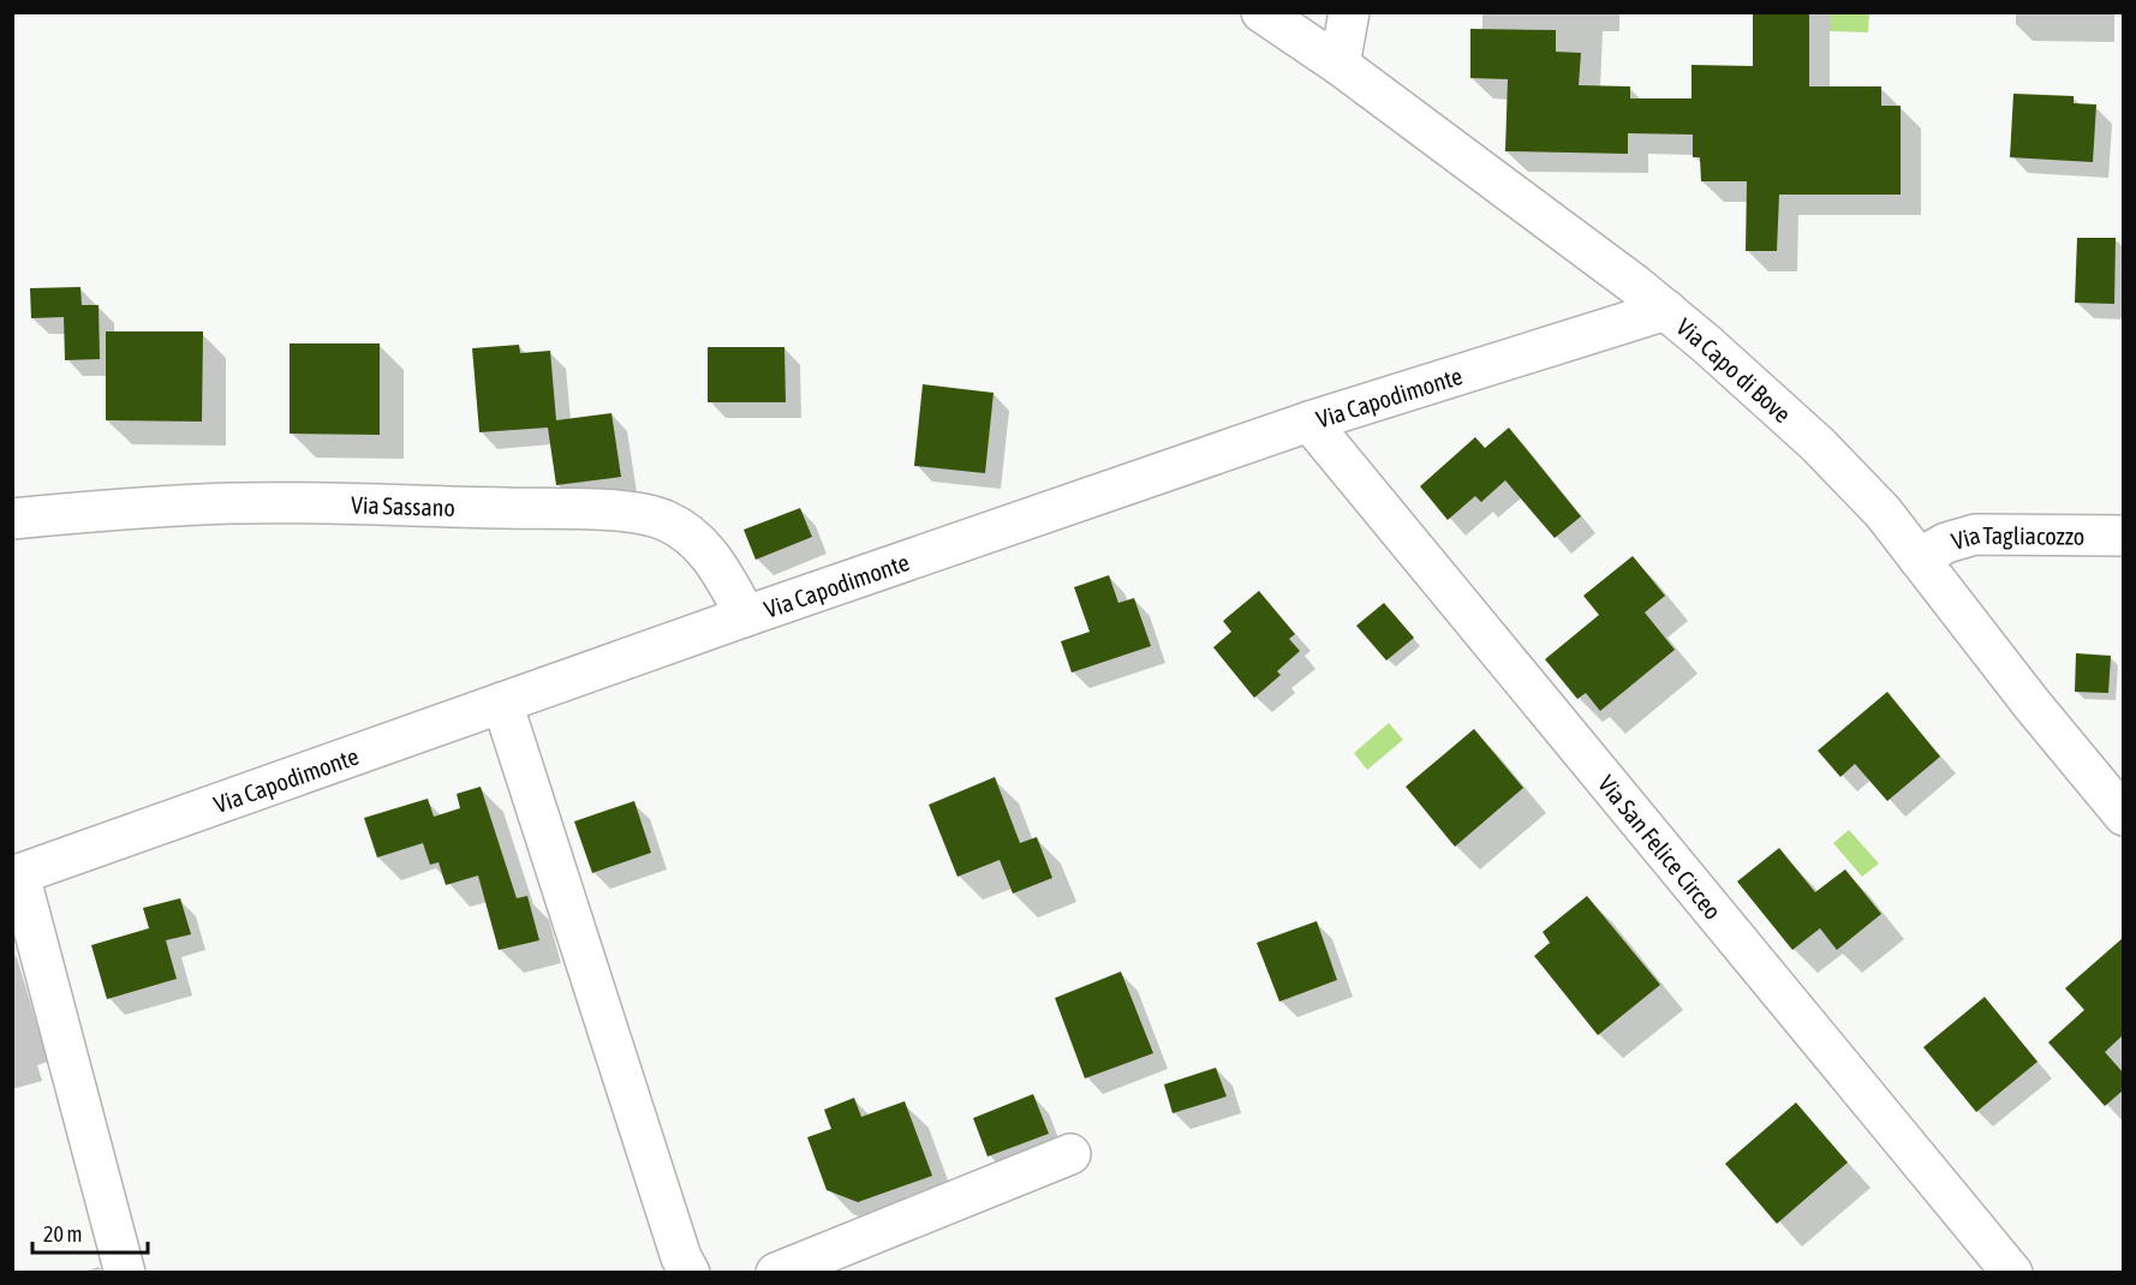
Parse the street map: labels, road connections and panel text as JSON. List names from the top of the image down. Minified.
{"streets":{"street":["Via Capo di Bove","Via Capodimonte","Via Sassano","Via Tagliacozzo","Via San Felice Circeo"]},"crossings":[["Via Capo di Bove","Via Capodimonte"],["Via Capo di Bove","Via Tagliacozzo"],["Via Capodimonte","Via Sassano"],["Via Capodimonte","Via San Felice Circeo"]],"scale_bar":"20 m"}
